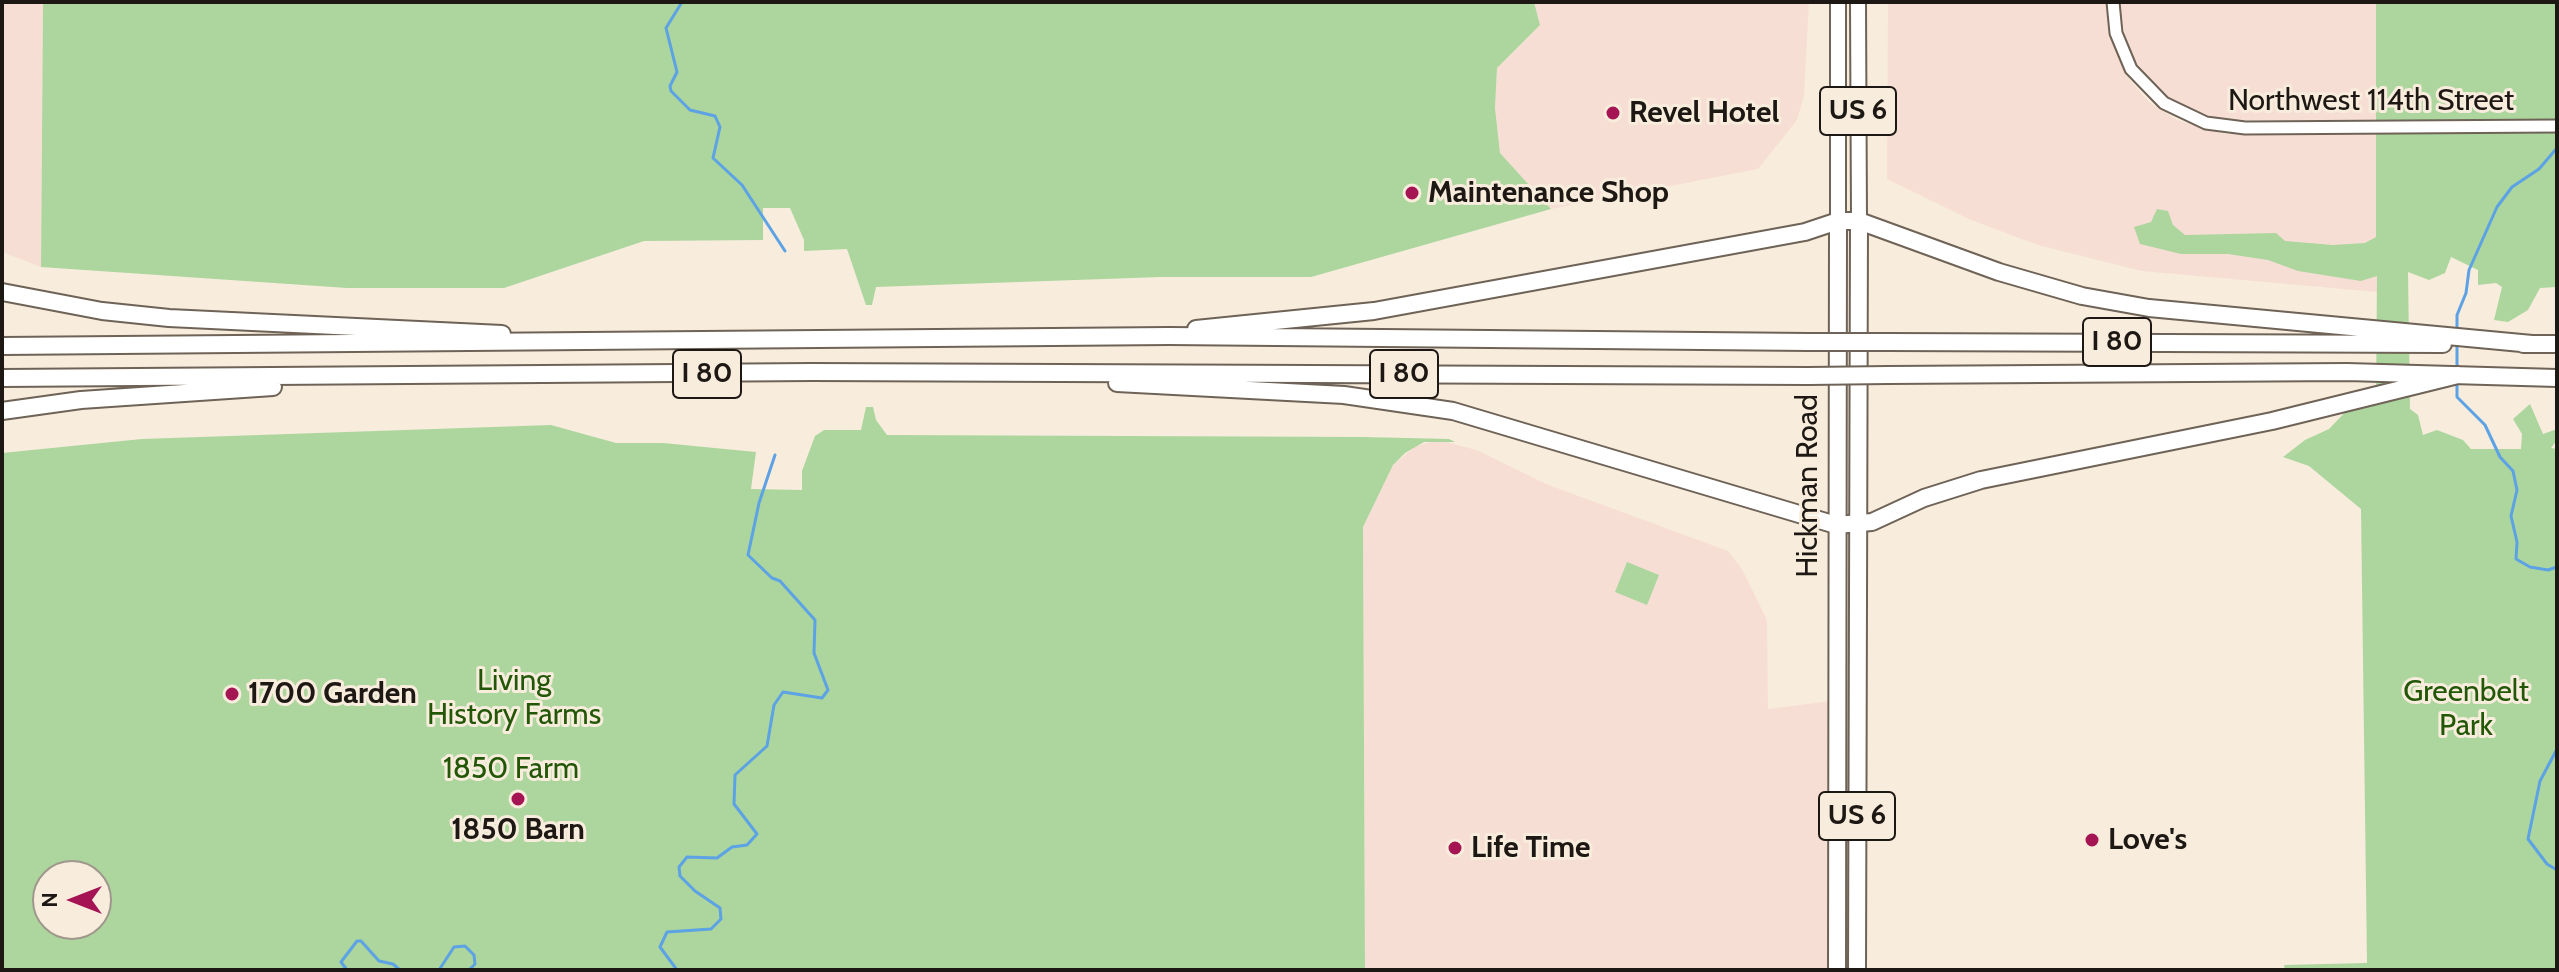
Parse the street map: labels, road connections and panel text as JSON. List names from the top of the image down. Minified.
{"streets":{"highway":["US 6","I 80","Hickman Road"],"street":["Northwest 114th Street"]},"parks":["Living History Farms","Greenbelt Park","1850 Farm"],"places":["Revel Hotel","Maintenance Shop","1700 Garden","1850 Barn","Love's","Life Time"],"north":"left"}
